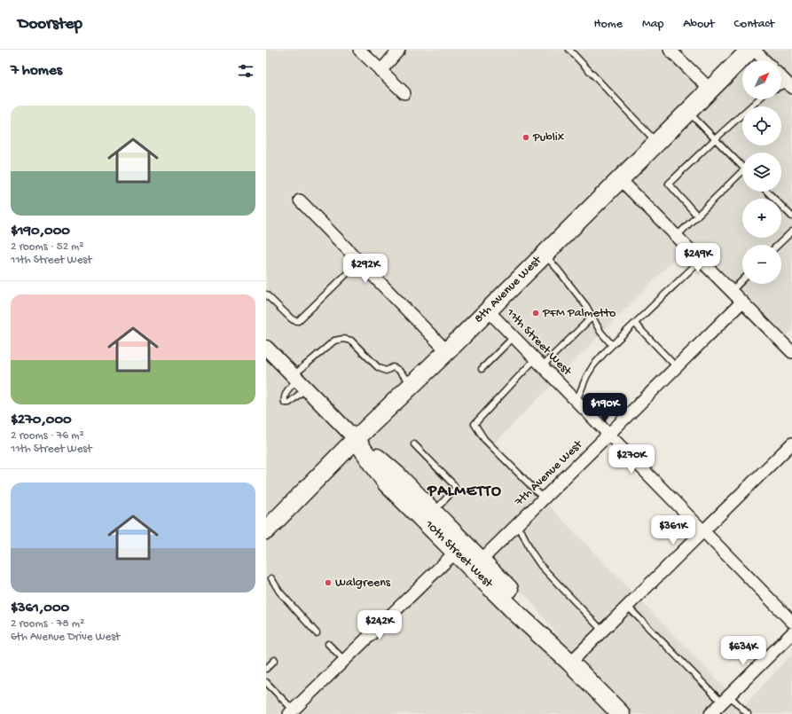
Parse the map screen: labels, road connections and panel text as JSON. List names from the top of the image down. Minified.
{"streets":{"main road":["8th Avenue West","10th Street West"],"street":["11th Street West","7th Avenue West"]},"crossings":[["8th Avenue West","11th Street West"],["8th Avenue West","10th Street West"],["11th Street West","7th Avenue West"],["7th Avenue West","10th Street West"]],"districts":["PALMETTO"],"places":["Publix","PFM Palmetto","Walgreens"],"north":"top right","page":{"header":"Doorstep","nav":["Home","Map","About","Contact"],"heading":"7 homes","map_buttons":["+","−"],"list":[{"name":"$190,000","note":"2 rooms · 52 m² · 11th Street West"},{"name":"$270,000","note":"2 rooms · 76 m² · 11th Street West"},{"name":"$361,000","note":"2 rooms · 78 m² · 6th Avenue Drive West"}],"price":["$249K","$292K","$190K","$270K","$361K","$242K","$634K"]}}
